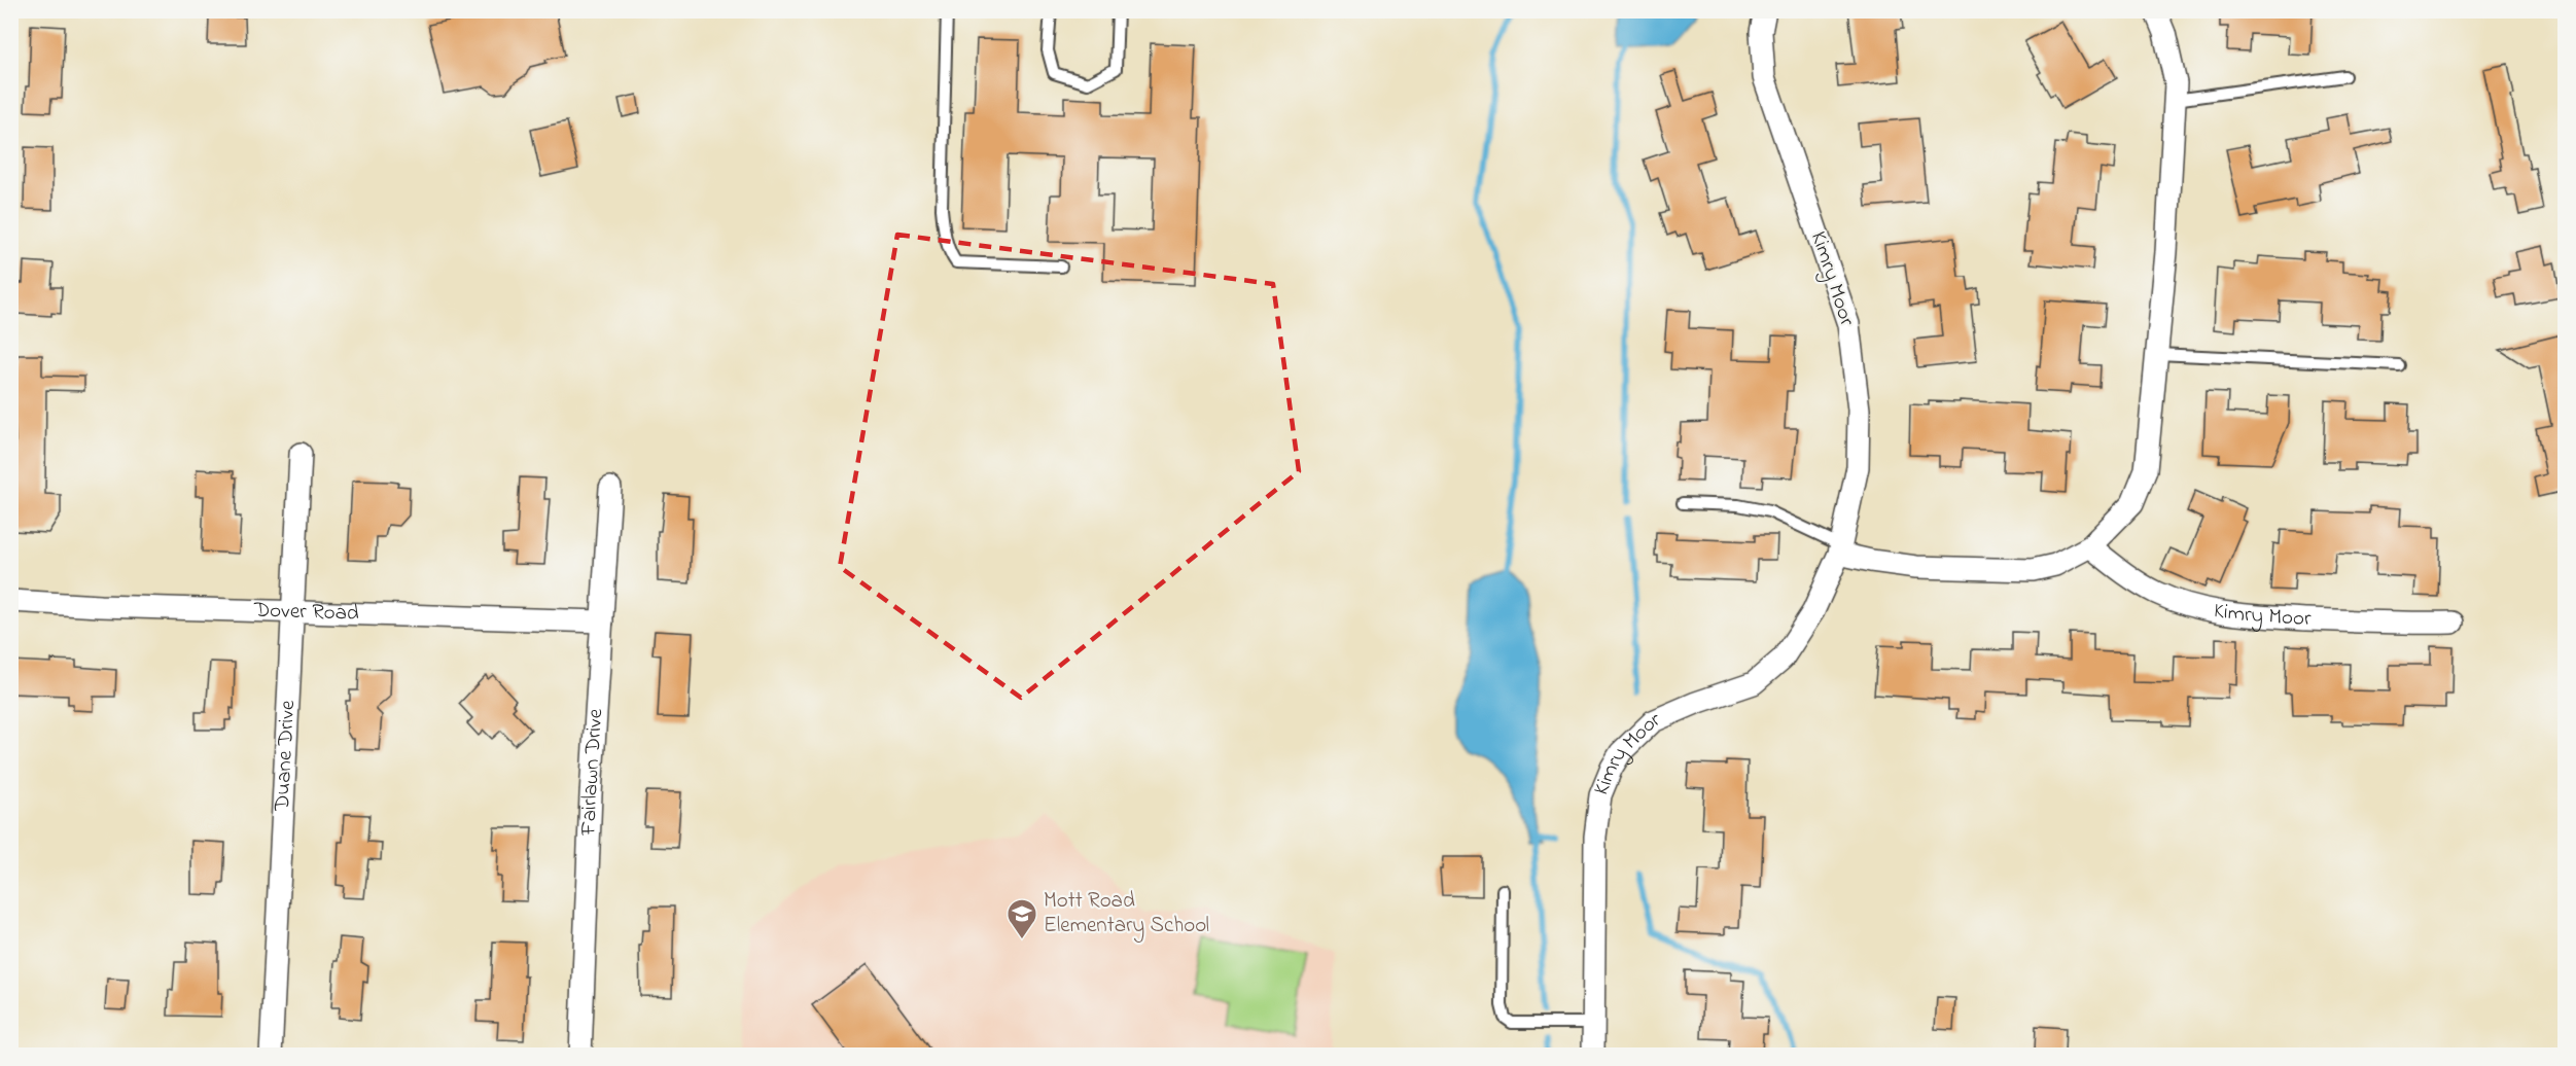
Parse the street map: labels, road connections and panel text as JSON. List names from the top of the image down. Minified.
{"streets":{"street":["Kimry Moor","Dover Road","Duane Drive","Fairlawn Drive"]},"crossings":[["Dover Road","Duane Drive"],["Dover Road","Fairlawn Drive"]],"places":{"school or university":["Mott Road Elementary School"]}}
